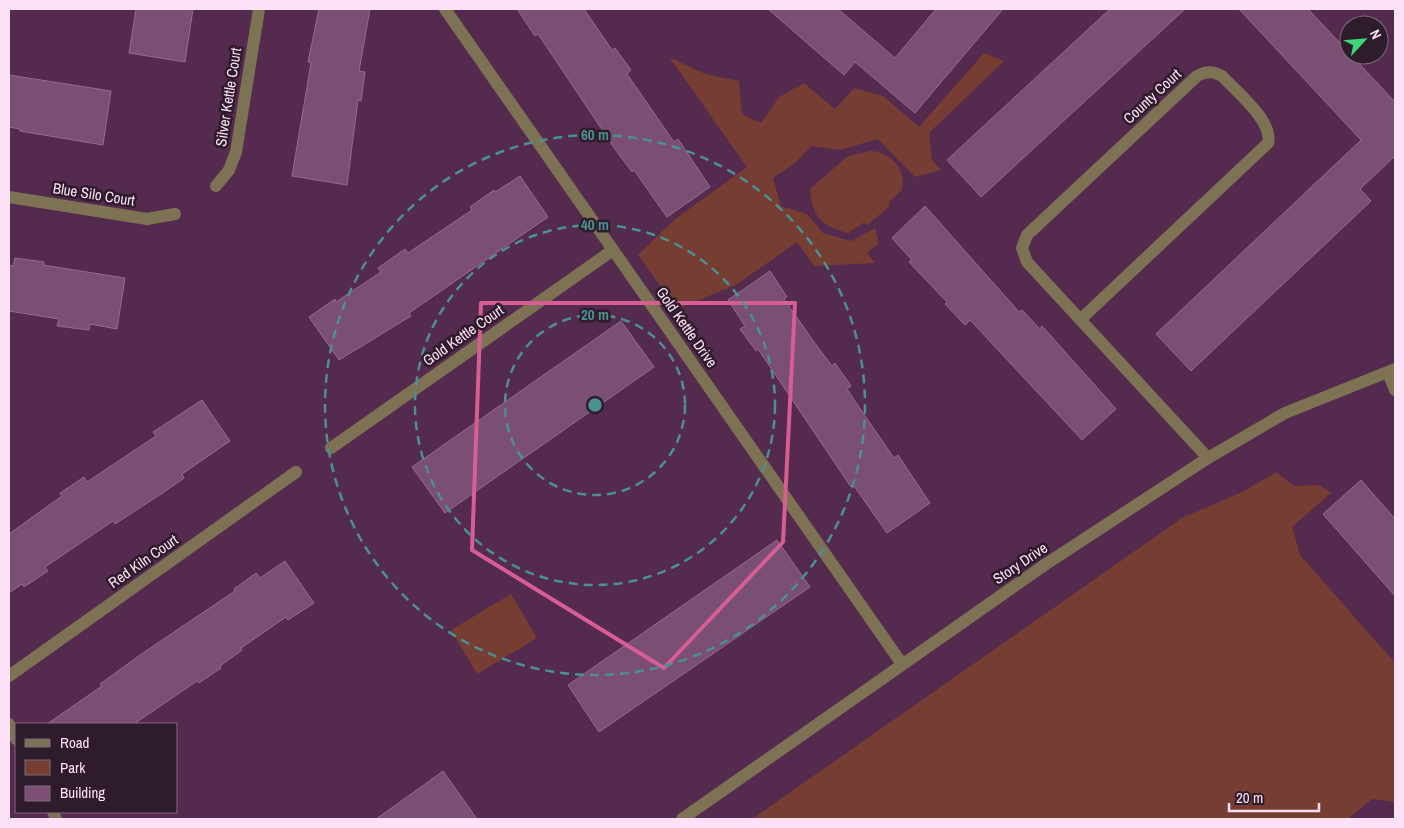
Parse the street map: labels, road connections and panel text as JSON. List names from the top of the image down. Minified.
{"streets":{"street":["County Court","Silver Kettle Court","Blue Silo Court","Gold Kettle Drive","Gold Kettle Court","Red Kiln Court","Story Drive"]},"crossings":[["County Court","Story Drive"],["Gold Kettle Drive","Gold Kettle Court"],["Gold Kettle Drive","Story Drive"]],"legend":["Road","Park","Building"],"scale_bar":"20 m","north":"top right","rings":["60 m","40 m","20 m"]}
